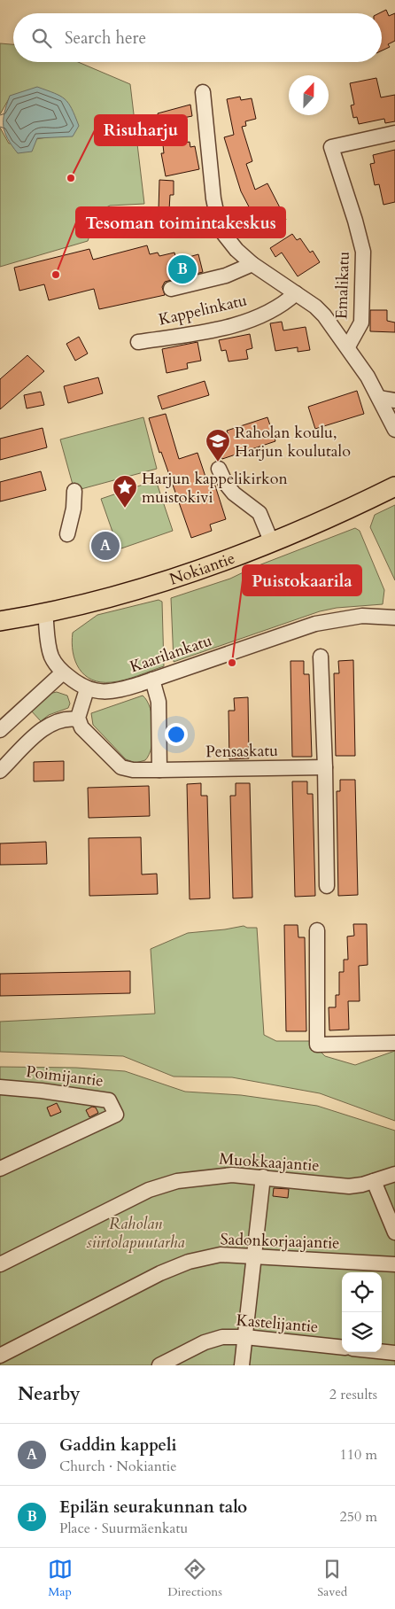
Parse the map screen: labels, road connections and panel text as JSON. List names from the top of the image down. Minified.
{"streets":{"main road":["Nokiantie"],"street":["Emalikatu","Kappelinkatu","Kaarilankatu","Pensaskatu","Poimijantie","Muokkaajantie","Sadonkorjaajantie","Kastelijantie"]},"parks":["Raholan siirtolapuutarha"],"places":{"other":["Risuharju","Tesoman toimintakeskus","Puistokaarila"],"school or university":["Raholan koulu, Harjun koulutalo"],"place":["Harjun kappelikirkon muistokivi"]},"north":"top","page":{"search":"Search here","pins":["B","A"],"heading":["Nearby","2 results"],"list":[{"mark":"A","name":"Gaddin kappeli","note":"Church · Nokiantie","value":"110 m"},{"mark":"B","name":"Epilän seurakunnan talo","note":"Place · Suurmäenkatu","value":"250 m"}],"nav":["Map","Directions","Saved"]}}
